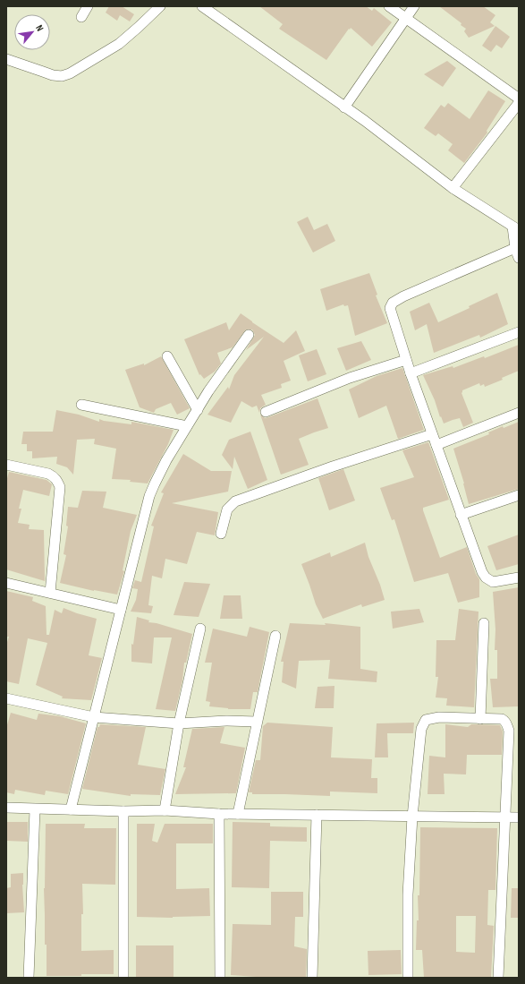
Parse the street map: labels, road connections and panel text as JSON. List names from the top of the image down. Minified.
{"north":"top right"}
